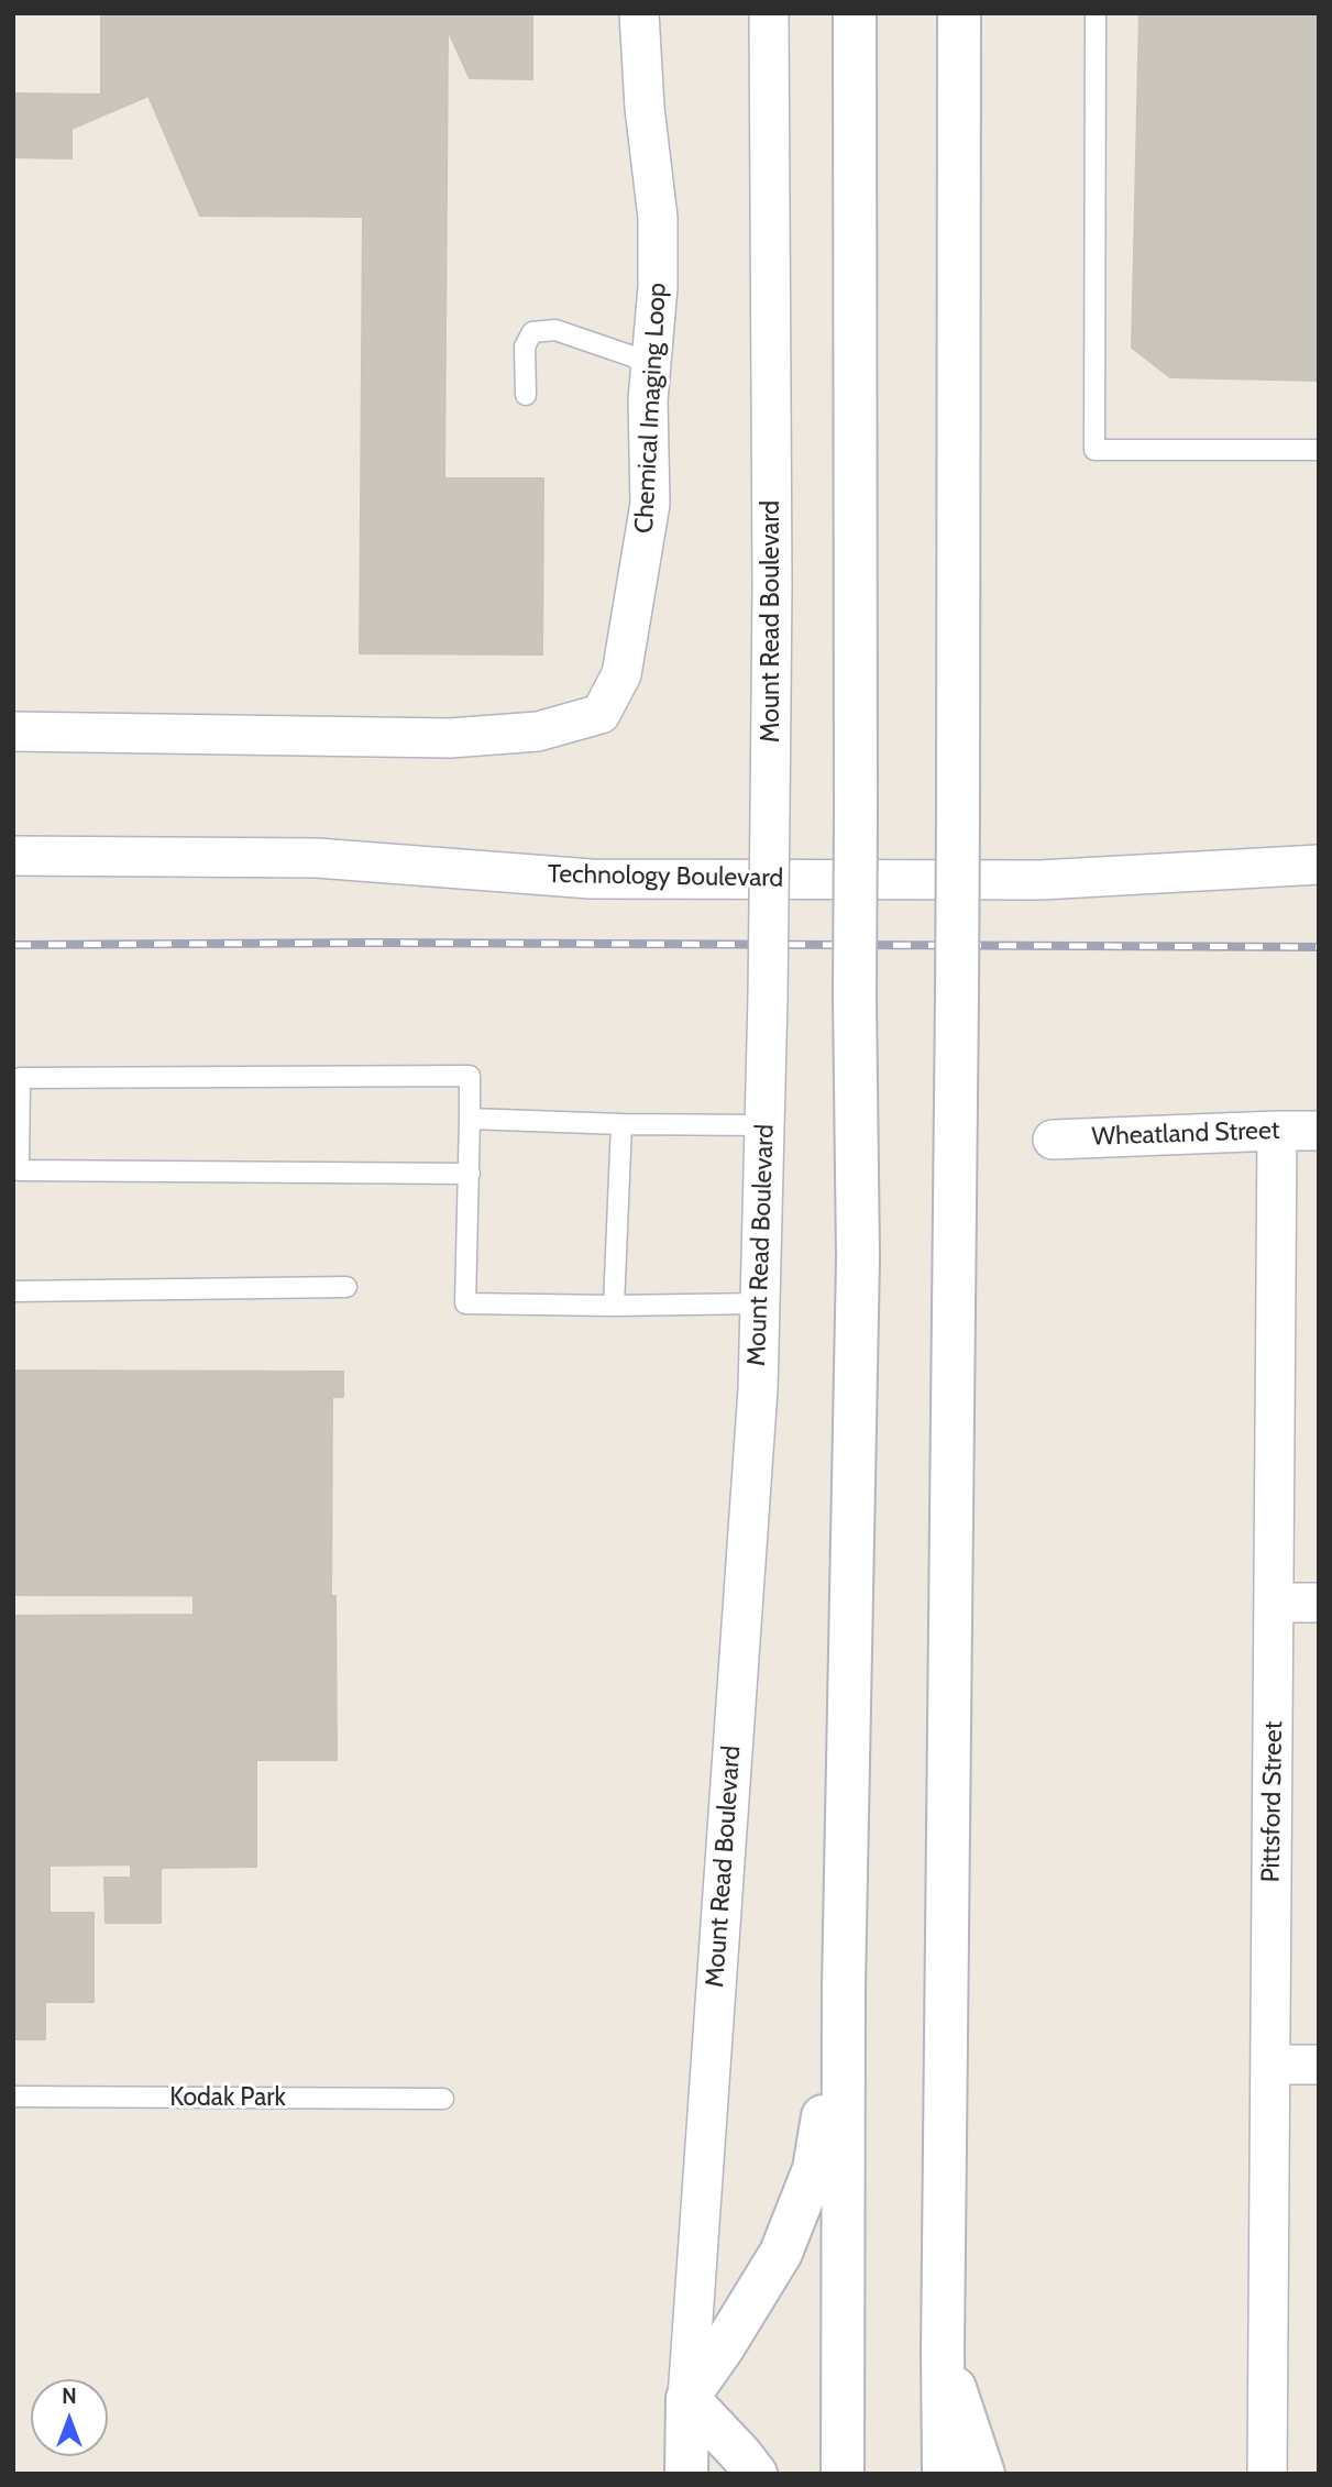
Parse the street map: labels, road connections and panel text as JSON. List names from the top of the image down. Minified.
{"streets":{"main road":["Mount Read Boulevard"],"street":["Chemical Imaging Loop","Technology Boulevard","Wheatland Street","Pittsford Street"],"lane":["Kodak Park"]},"crossings":[["Wheatland Street","Pittsford Street"]],"north":"top"}
